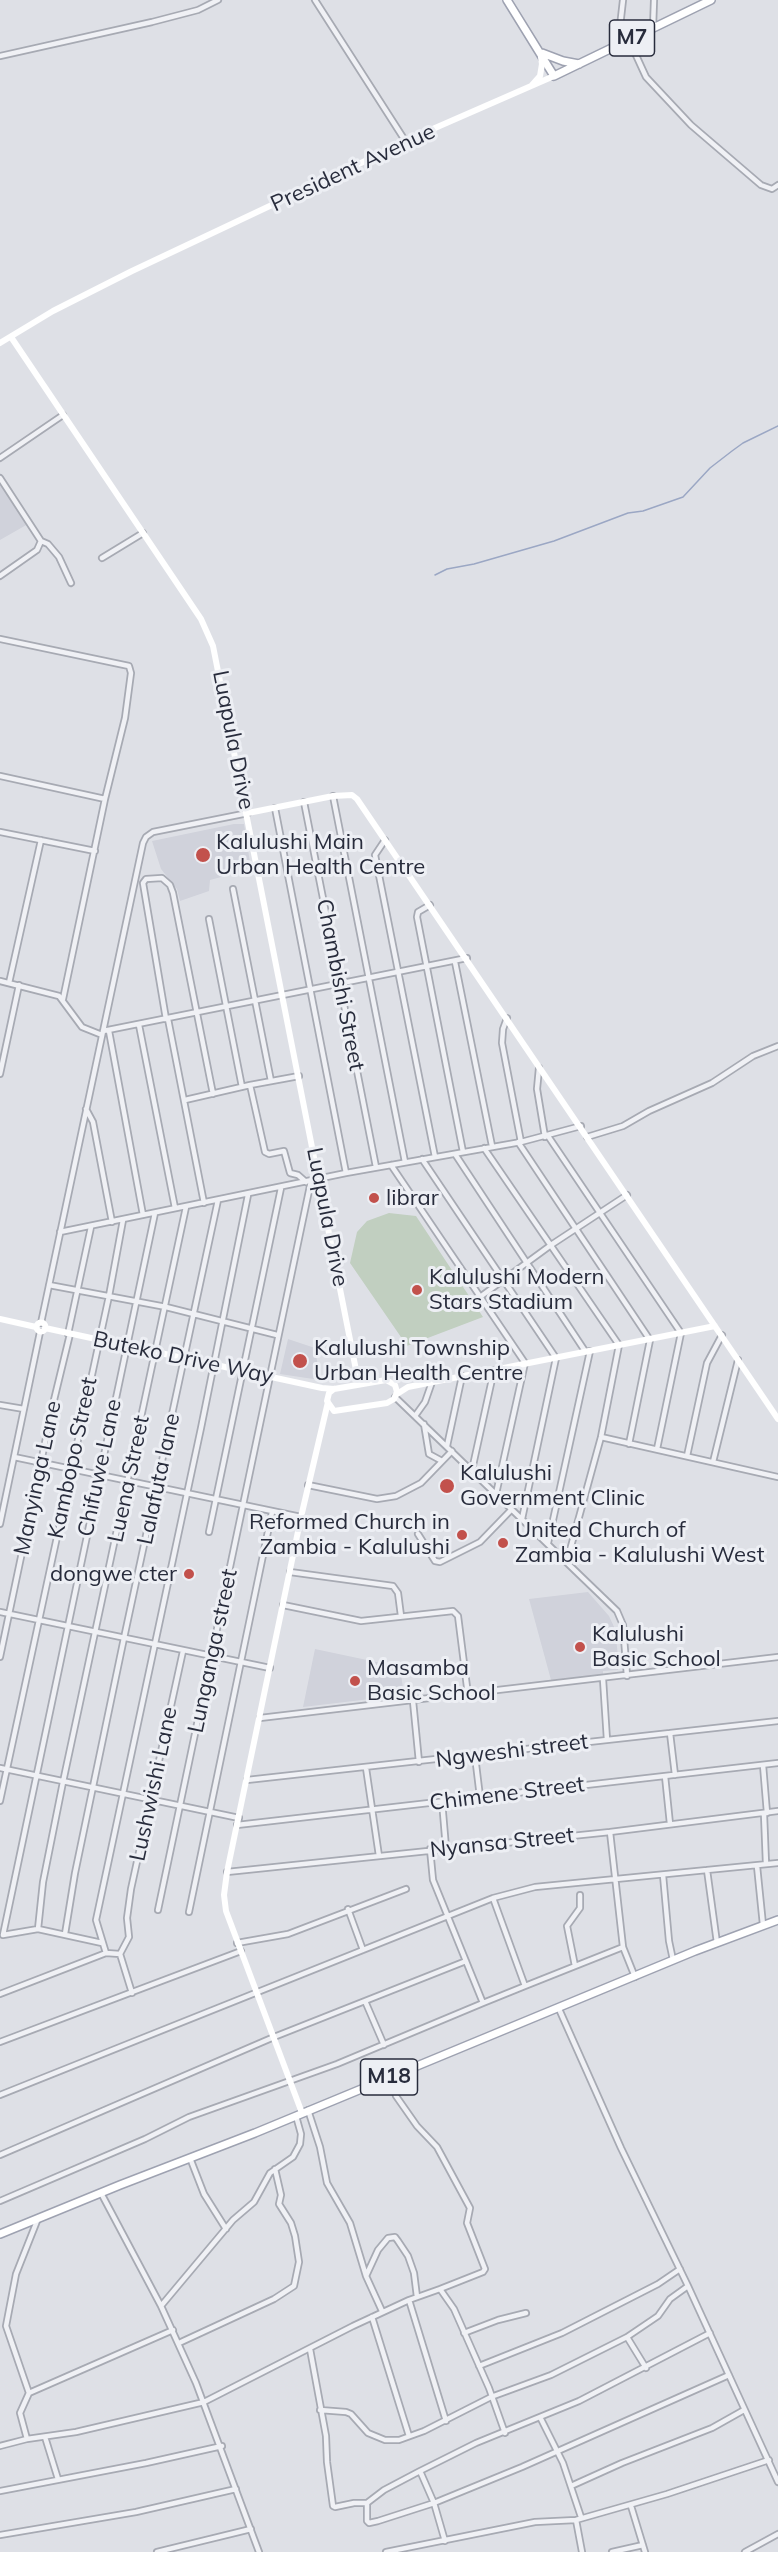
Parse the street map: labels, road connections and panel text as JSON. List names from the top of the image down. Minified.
{"streets":{"main road":["M7","President Avenue","M18"],"street":["Luapula Drive","Chambishi Street","Buteko Drive Way","Kambopo Street","Chifuwe Lane","Manyinga Lane","Luena Street","Lalafuta lane","Lunganga street","Ngweshi street","Lushwishi Lane","Chimene Street","Nyansa Street"]},"crossings":[["President Avenue","Luapula Drive"],["Buteko Drive Way","Kambopo Street"],["Buteko Drive Way","Chifuwe Lane"],["Buteko Drive Way","Manyinga Lane"],["Buteko Drive Way","Luena Street"],["Buteko Drive Way","Lalafuta lane"],["Buteko Drive Way","Lunganga street"],["Kambopo Street","Chimene Street"],["Chifuwe Lane","Luena Street"],["Chifuwe Lane","Chimene Street"],["Luena Street","Chimene Street"],["Lalafuta lane","Chimene Street"],["Lunganga street","Chimene Street"],["Lushwishi Lane","Chimene Street"]],"places":["Kalulushi Main Urban Health Centre","librar","Kalulushi Modern Stars Stadium","Kalulushi Township Urban Health Centre","Kalulushi Government Clinic","Reformed Church in Zambia - Kalulushi","United Church of Zambia - Kalulushi West","dongwe cter","Kalulushi Basic School","Masamba Basic School"]}
